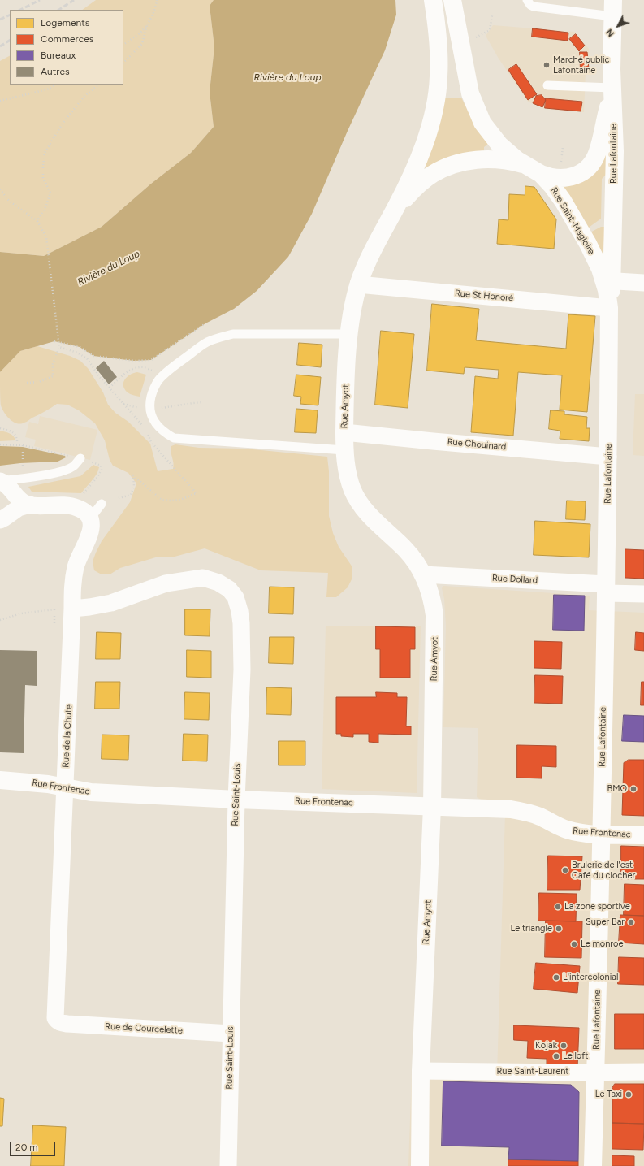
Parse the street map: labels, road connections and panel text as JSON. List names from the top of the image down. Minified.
{"streets":{"main road":["Rue Lafontaine","Rue Saint-Magloire","Rue Amyot","Rue Frontenac"],"street":["Rue St Honoré","Rue Chouinard","Rue Dollard","Rue de la Chute","Rue Saint-Louis","Rue de Courcelette","Rue Saint-Laurent"]},"crossings":[["Rue Lafontaine","Rue Saint-Magloire"],["Rue Lafontaine","Rue St Honoré"],["Rue Lafontaine","Rue Chouinard"],["Rue Lafontaine","Rue Dollard"],["Rue Lafontaine","Rue Frontenac"],["Rue Lafontaine","Rue Saint-Laurent"],["Rue St Honoré","Rue Amyot"],["Rue Amyot","Rue Chouinard"],["Rue Amyot","Rue Dollard"],["Rue Amyot","Rue Frontenac"],["Rue Amyot","Rue Saint-Laurent"],["Rue de la Chute","Rue Frontenac"],["Rue de la Chute","Rue Saint-Louis"],["Rue de la Chute","Rue de Courcelette"],["Rue Frontenac","Rue Saint-Louis"],["Rue Saint-Louis","Rue de Courcelette"]],"water":["Rivière du Loup"],"places":["Marché public Lafontaine","BMO","Brulerie de l'est Café du clocher","La zone sportive","Super Bar","Le triangle","Le monroe","L'intercolonial","Kojak","Le loft","Le Taxi"],"legend":["Logements","Commerces","Bureaux","Autres"],"scale_bar":"20 m","north":"bottom left"}
